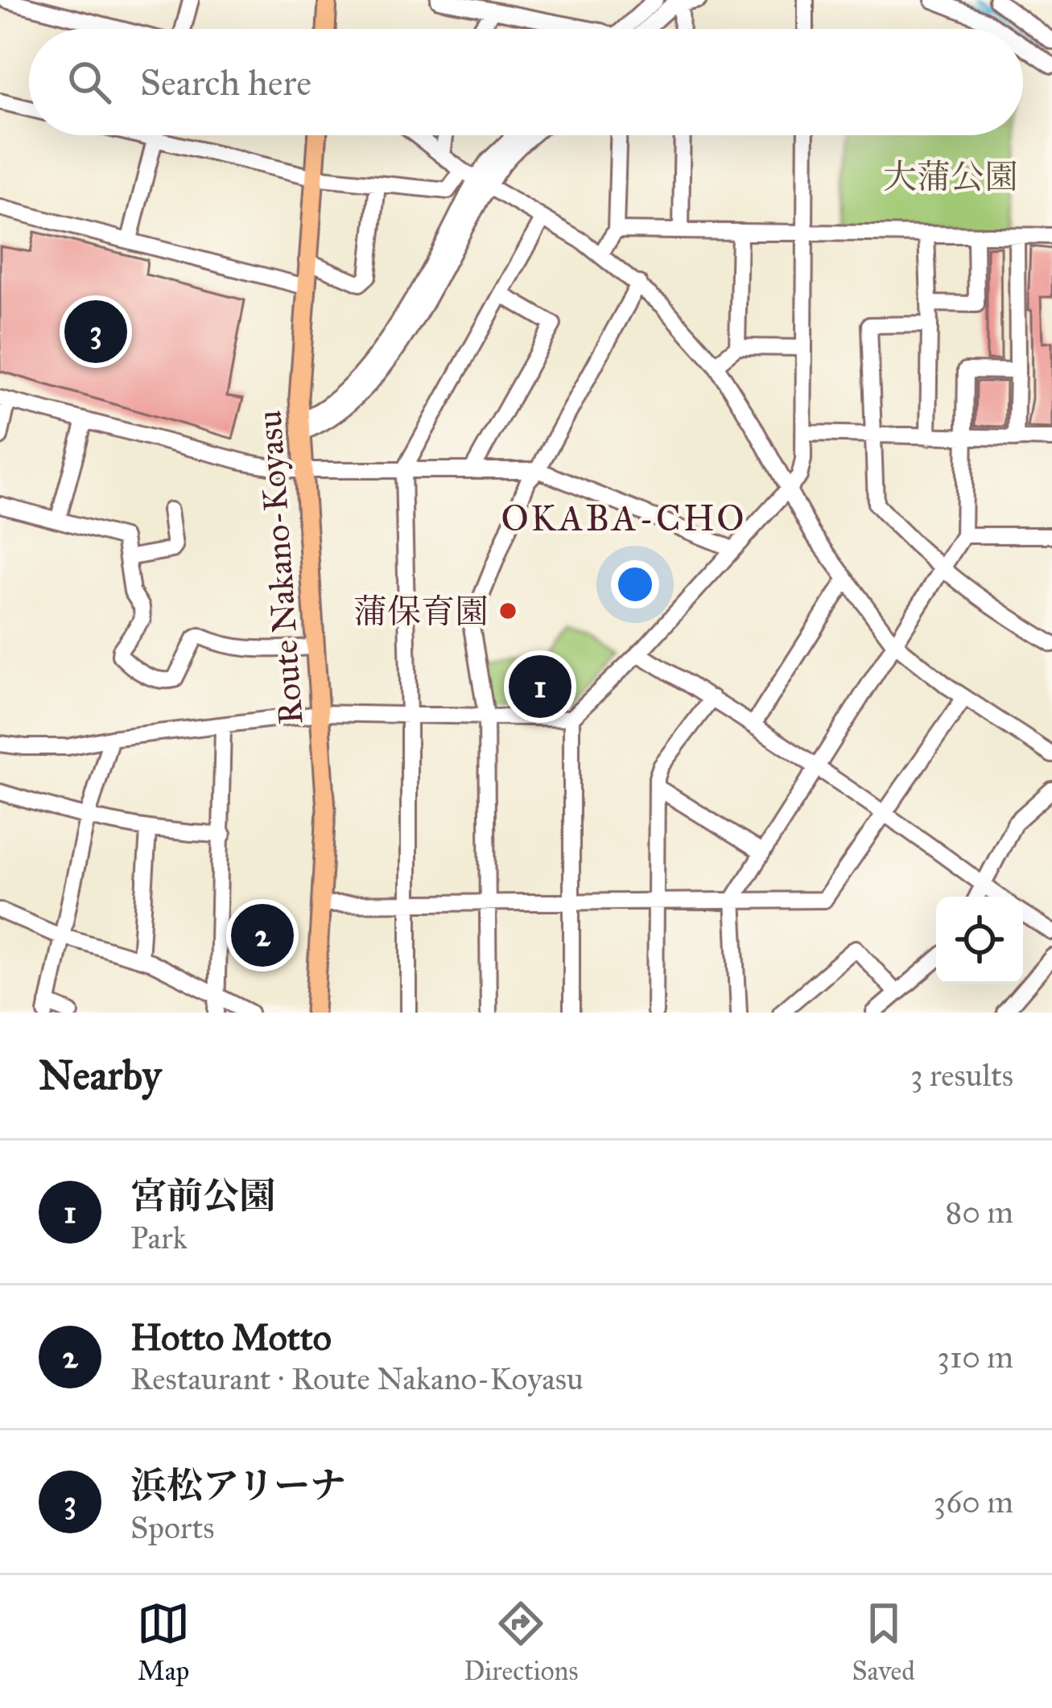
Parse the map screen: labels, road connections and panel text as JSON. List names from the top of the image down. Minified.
{"streets":{"main road":["Route Nakano-Koyasu"]},"districts":["OKABA-CHO"],"parks":["大蒲公園"],"places":["蒲保育園"],"page":{"search":"Search here","pins":["3","1","2"],"heading":["Nearby","3 results"],"list":[{"mark":"1","name":"宮前公園","note":"Park","value":"80 m"},{"mark":"2","name":"Hotto Motto","note":"Restaurant · Route Nakano-Koyasu","value":"310 m"},{"mark":"3","name":"浜松アリーナ","note":"Sports","value":"360 m"}],"nav":["Map","Directions","Saved"]}}
